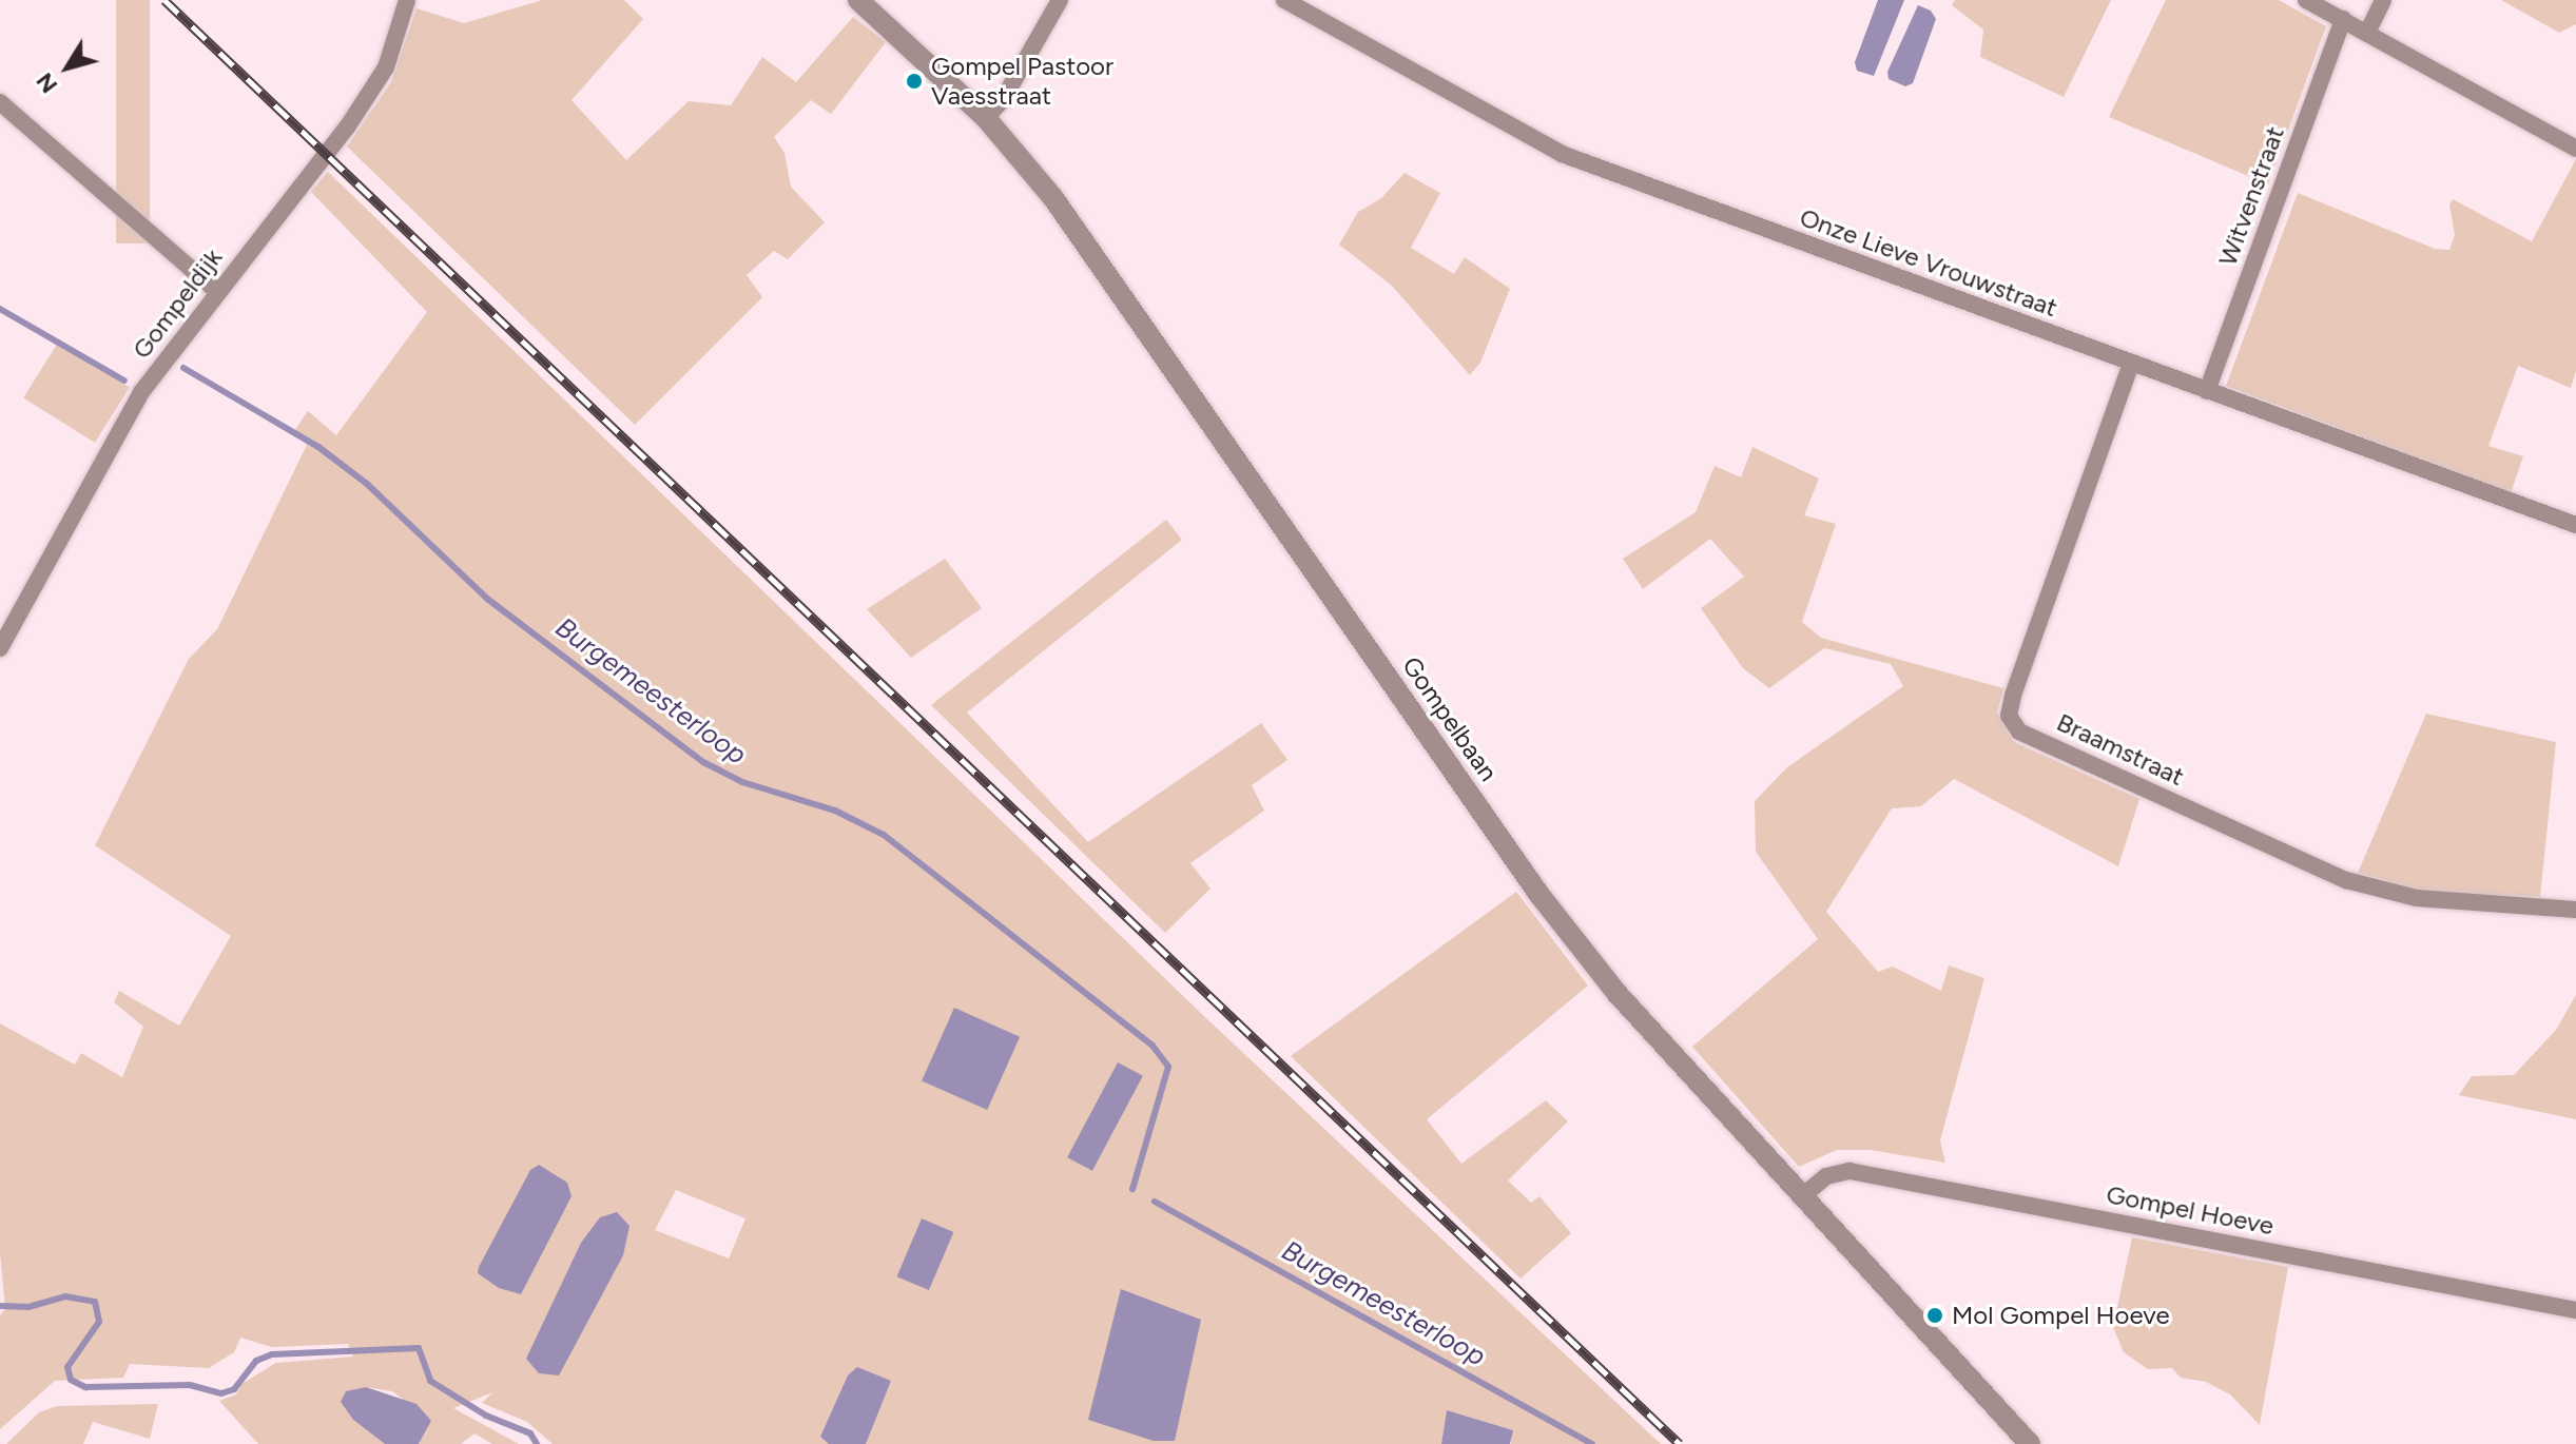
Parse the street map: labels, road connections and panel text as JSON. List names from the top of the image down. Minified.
{"streets":{"street":["Witvenstraat","Onze Lieve Vrouwstraat","Gompeldijk","Gompelbaan","Braamstraat","Gompel Hoeve"]},"crossings":[["Witvenstraat","Onze Lieve Vrouwstraat"],["Onze Lieve Vrouwstraat","Braamstraat"],["Gompelbaan","Gompel Hoeve"]],"water":["Burgemeesterloop"],"places":["Gompel Pastoor Vaesstraat","Mol Gompel Hoeve"],"north":"bottom left"}
